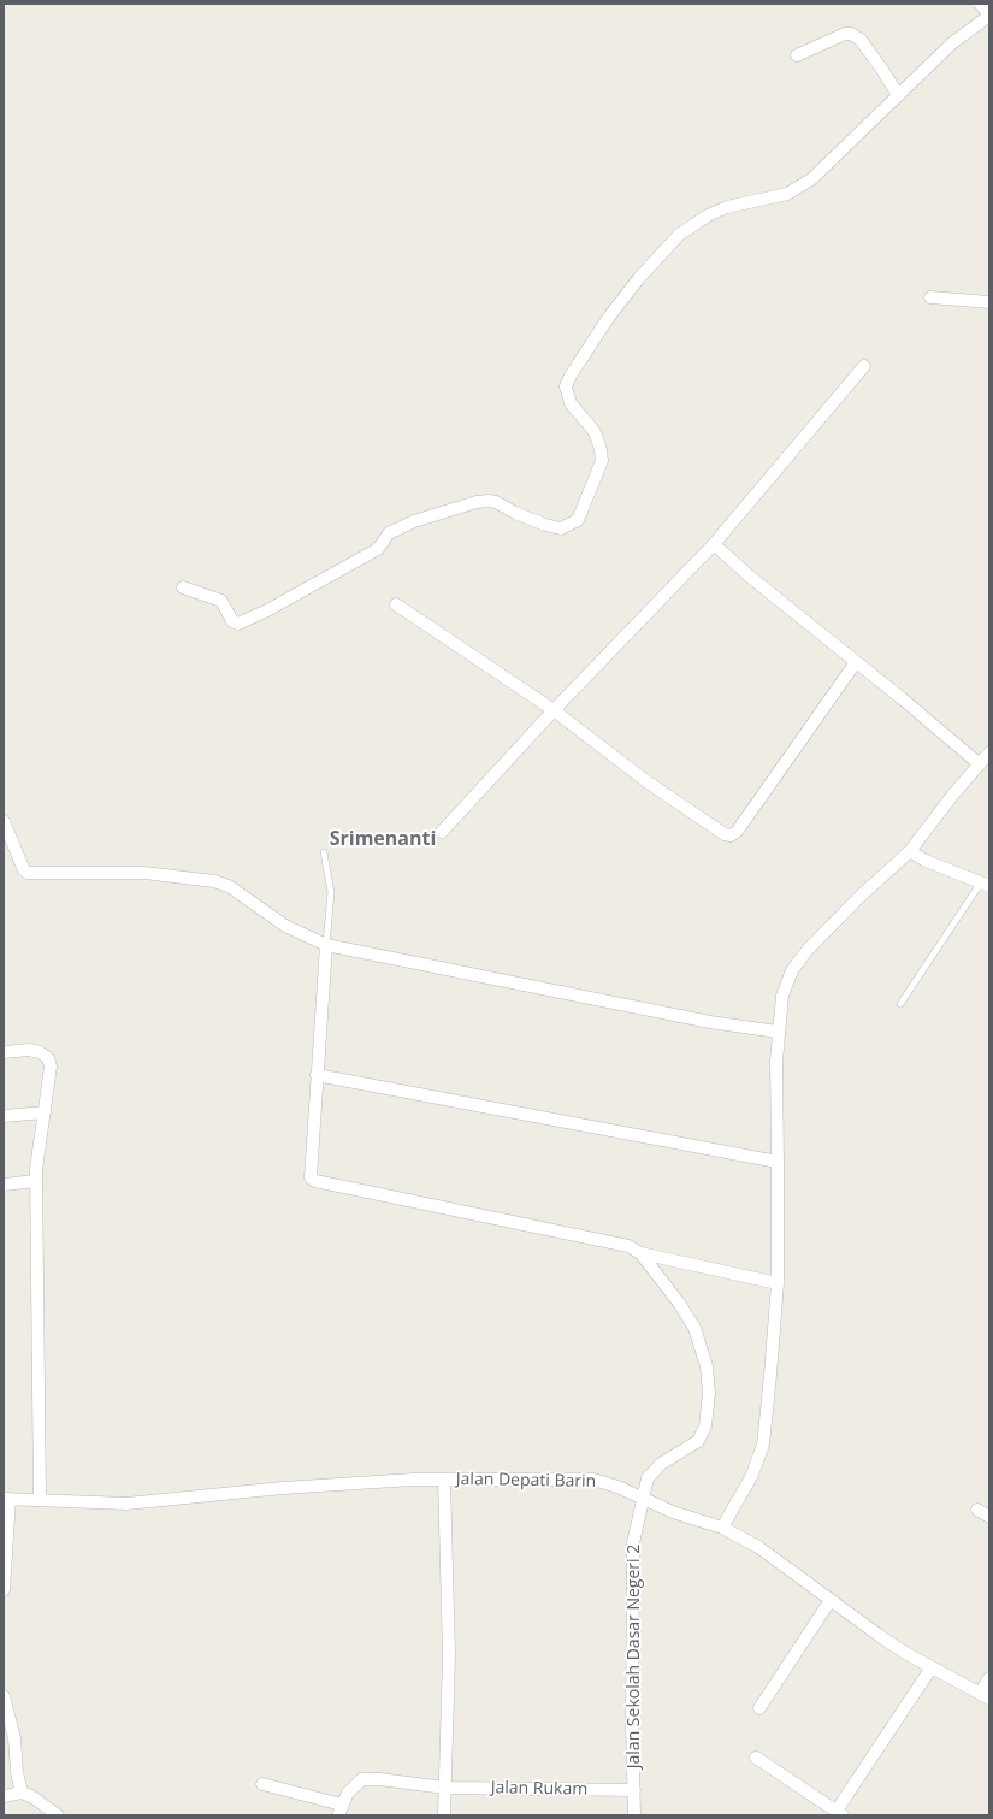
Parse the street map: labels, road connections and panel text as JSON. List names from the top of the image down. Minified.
{"streets":{"street":["Jalan Depati Barin","Jalan Sekolah Dasar Negeri 2","Jalan Rukam"]},"crossings":[["Jalan Depati Barin","Jalan Sekolah Dasar Negeri 2"],["Jalan Sekolah Dasar Negeri 2","Jalan Rukam"]],"districts":["Srimenanti"]}
